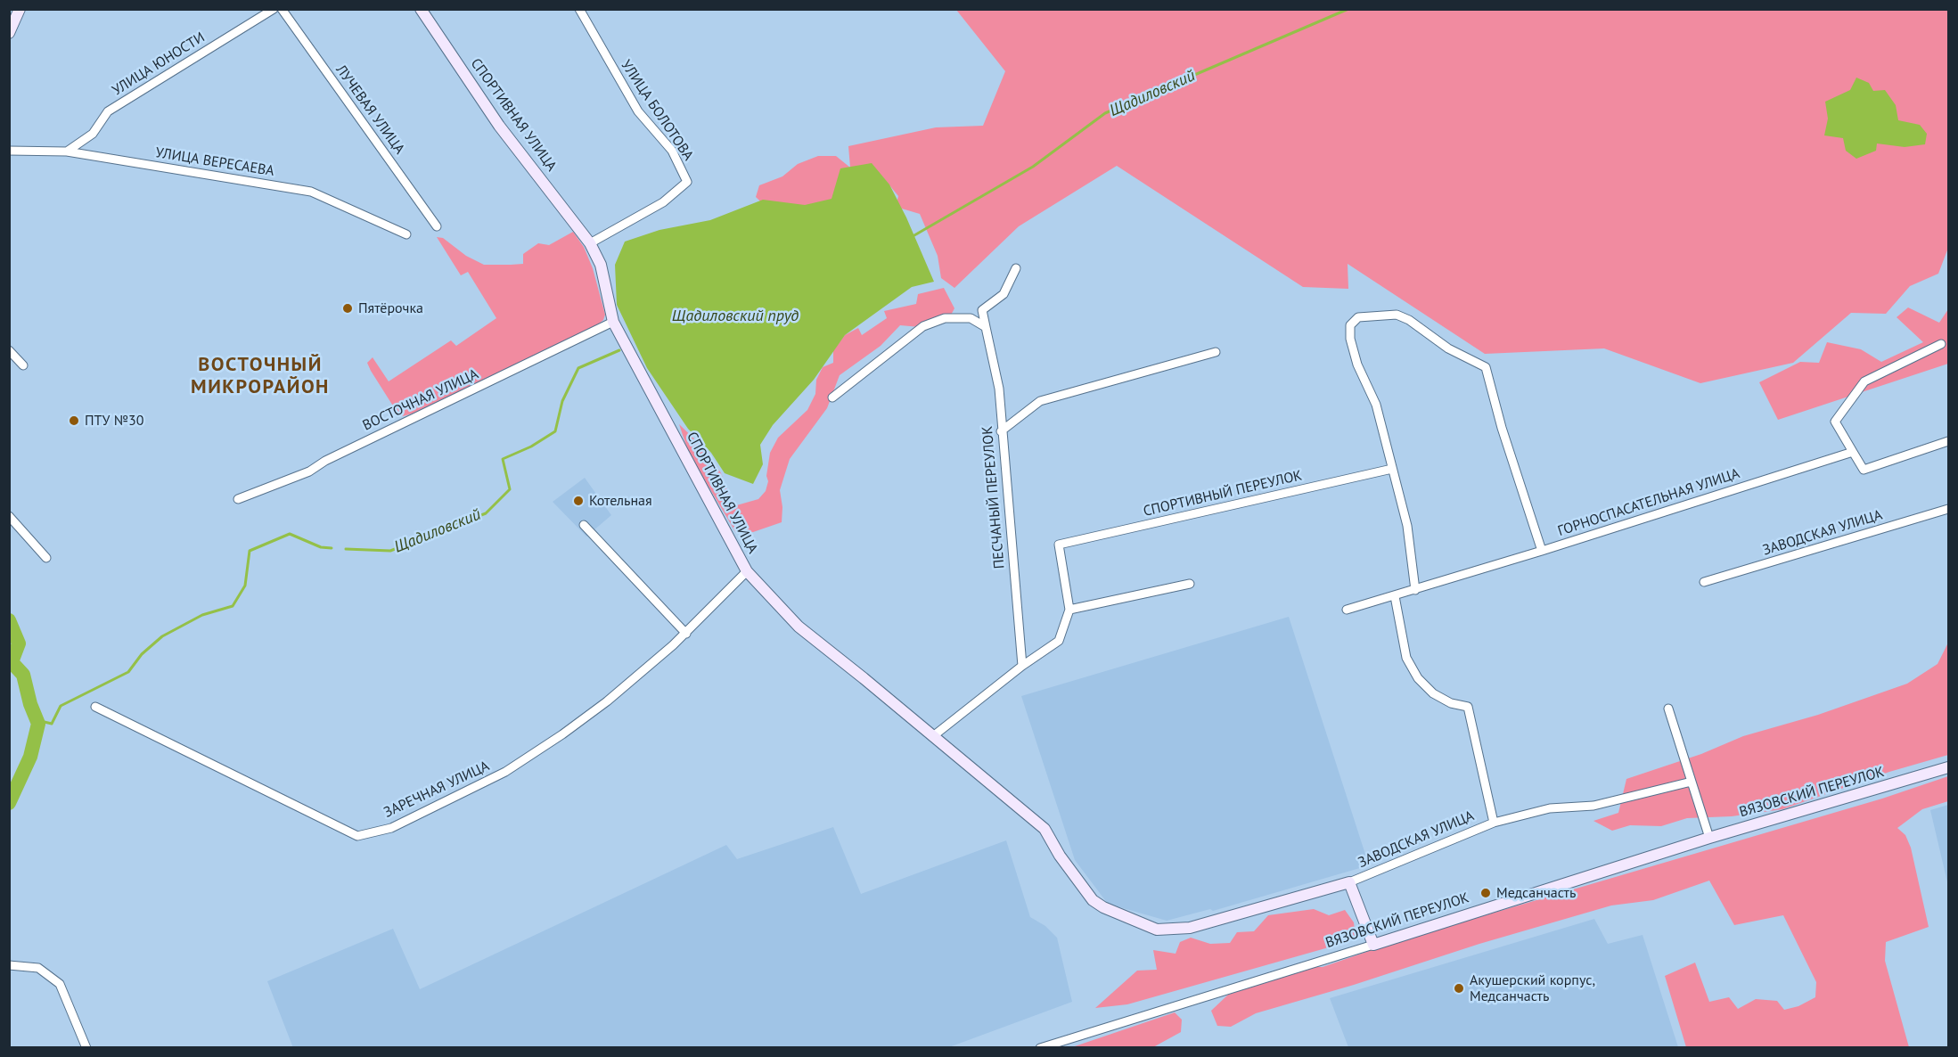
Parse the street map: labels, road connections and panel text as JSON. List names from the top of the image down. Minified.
{"streets":{"street":["УЛИЦА ЮНОСТИ","ЛУЧЕВАЯ УЛИЦА","УЛИЦА БОЛОТОВА","СПОРТИВНАЯ УЛИЦА","УЛИЦА ВЕРЕСАЕВА","ВОСТОЧНАЯ УЛИЦА","СПОРТИВНЫЙ ПЕРЕУЛОК","ПЕСЧАНЫЙ ПЕРЕУЛОК","ГОРНОСПАСАТЕЛЬНАЯ УЛИЦА","ЗАВОДСКАЯ УЛИЦА","ЗАРЕЧНАЯ УЛИЦА","ВЯЗОВСКИЙ ПЕРЕУЛОК"]},"crossings":[["УЛИЦА ЮНОСТИ","УЛИЦА ВЕРЕСАЕВА"],["УЛИЦА БОЛОТОВА","СПОРТИВНАЯ УЛИЦА"],["СПОРТИВНАЯ УЛИЦА","ВОСТОЧНАЯ УЛИЦА"],["СПОРТИВНАЯ УЛИЦА","ЗАВОДСКАЯ УЛИЦА"],["СПОРТИВНАЯ УЛИЦА","ЗАРЕЧНАЯ УЛИЦА"],["ГОРНОСПАСАТЕЛЬНАЯ УЛИЦА","ЗАВОДСКАЯ УЛИЦА"]],"districts":["ВОСТОЧНЫЙ МИКРОРАЙОН"],"water":["Щадиловский","Щадиловский пруд"],"places":["Пятёрочка","ПТУ №30","Котельная","Медсанчасть","Акушерский корпус, Медсанчасть"]}
